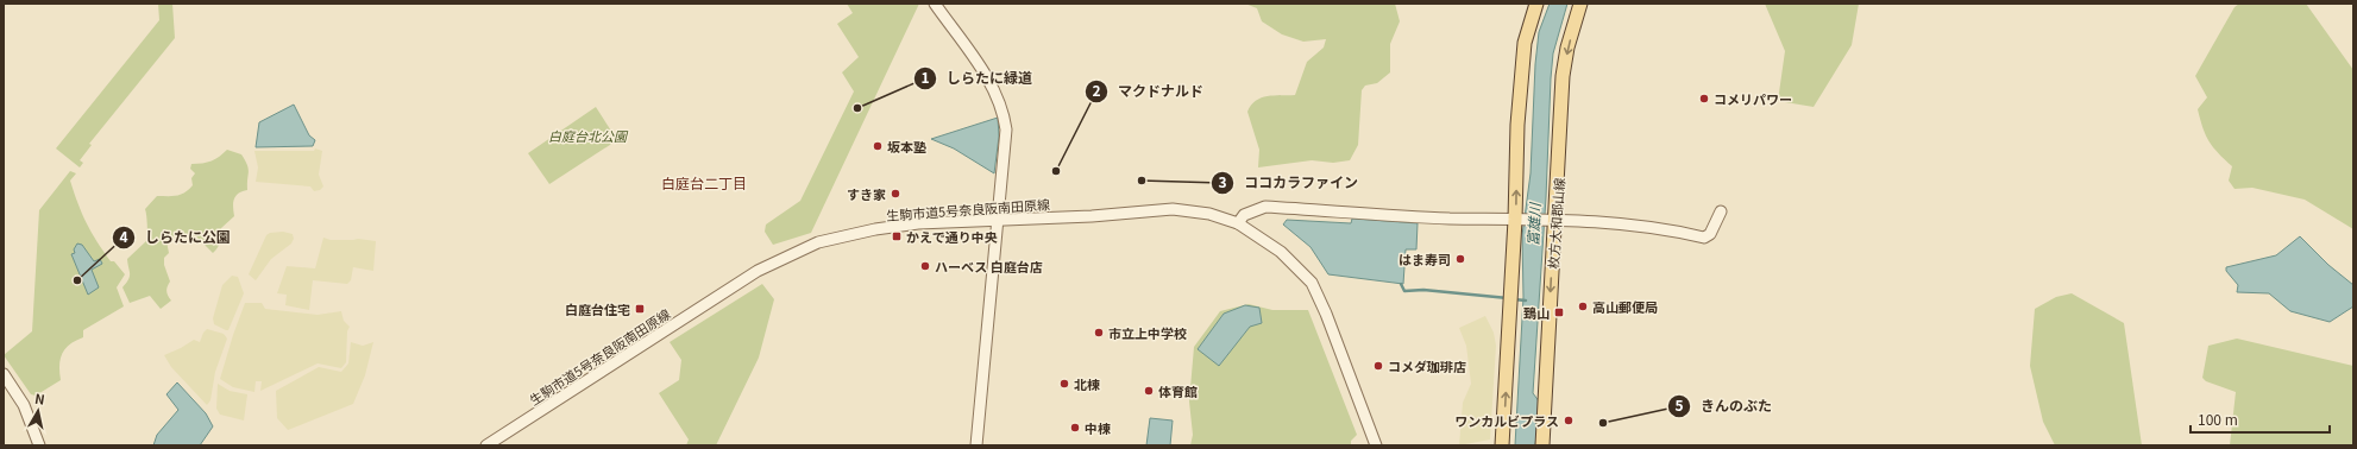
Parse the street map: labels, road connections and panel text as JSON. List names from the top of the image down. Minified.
{"streets":{"main road":["枚方大和郡山線"],"street":["生駒市道5号奈良阪南田原線"]},"districts":["白庭台二丁目"],"water":["富雄川"],"parks":["白庭台北公園"],"places":{"other":["コメリパワー","しらたに緑道","坂本塾","マクドナルド","ココカラファイン","すき家","はま寿司","ハーベス 白庭台店","しらたに公園","高山郵便局","市立上中学校","コメダ珈琲店","北棟","体育館","ワンカルビプラス","きんのぶた","中棟"],"transit":["かえで通り中央","白庭台住宅","鵄山"]},"scale_bar":"100 m","north":"top"}
